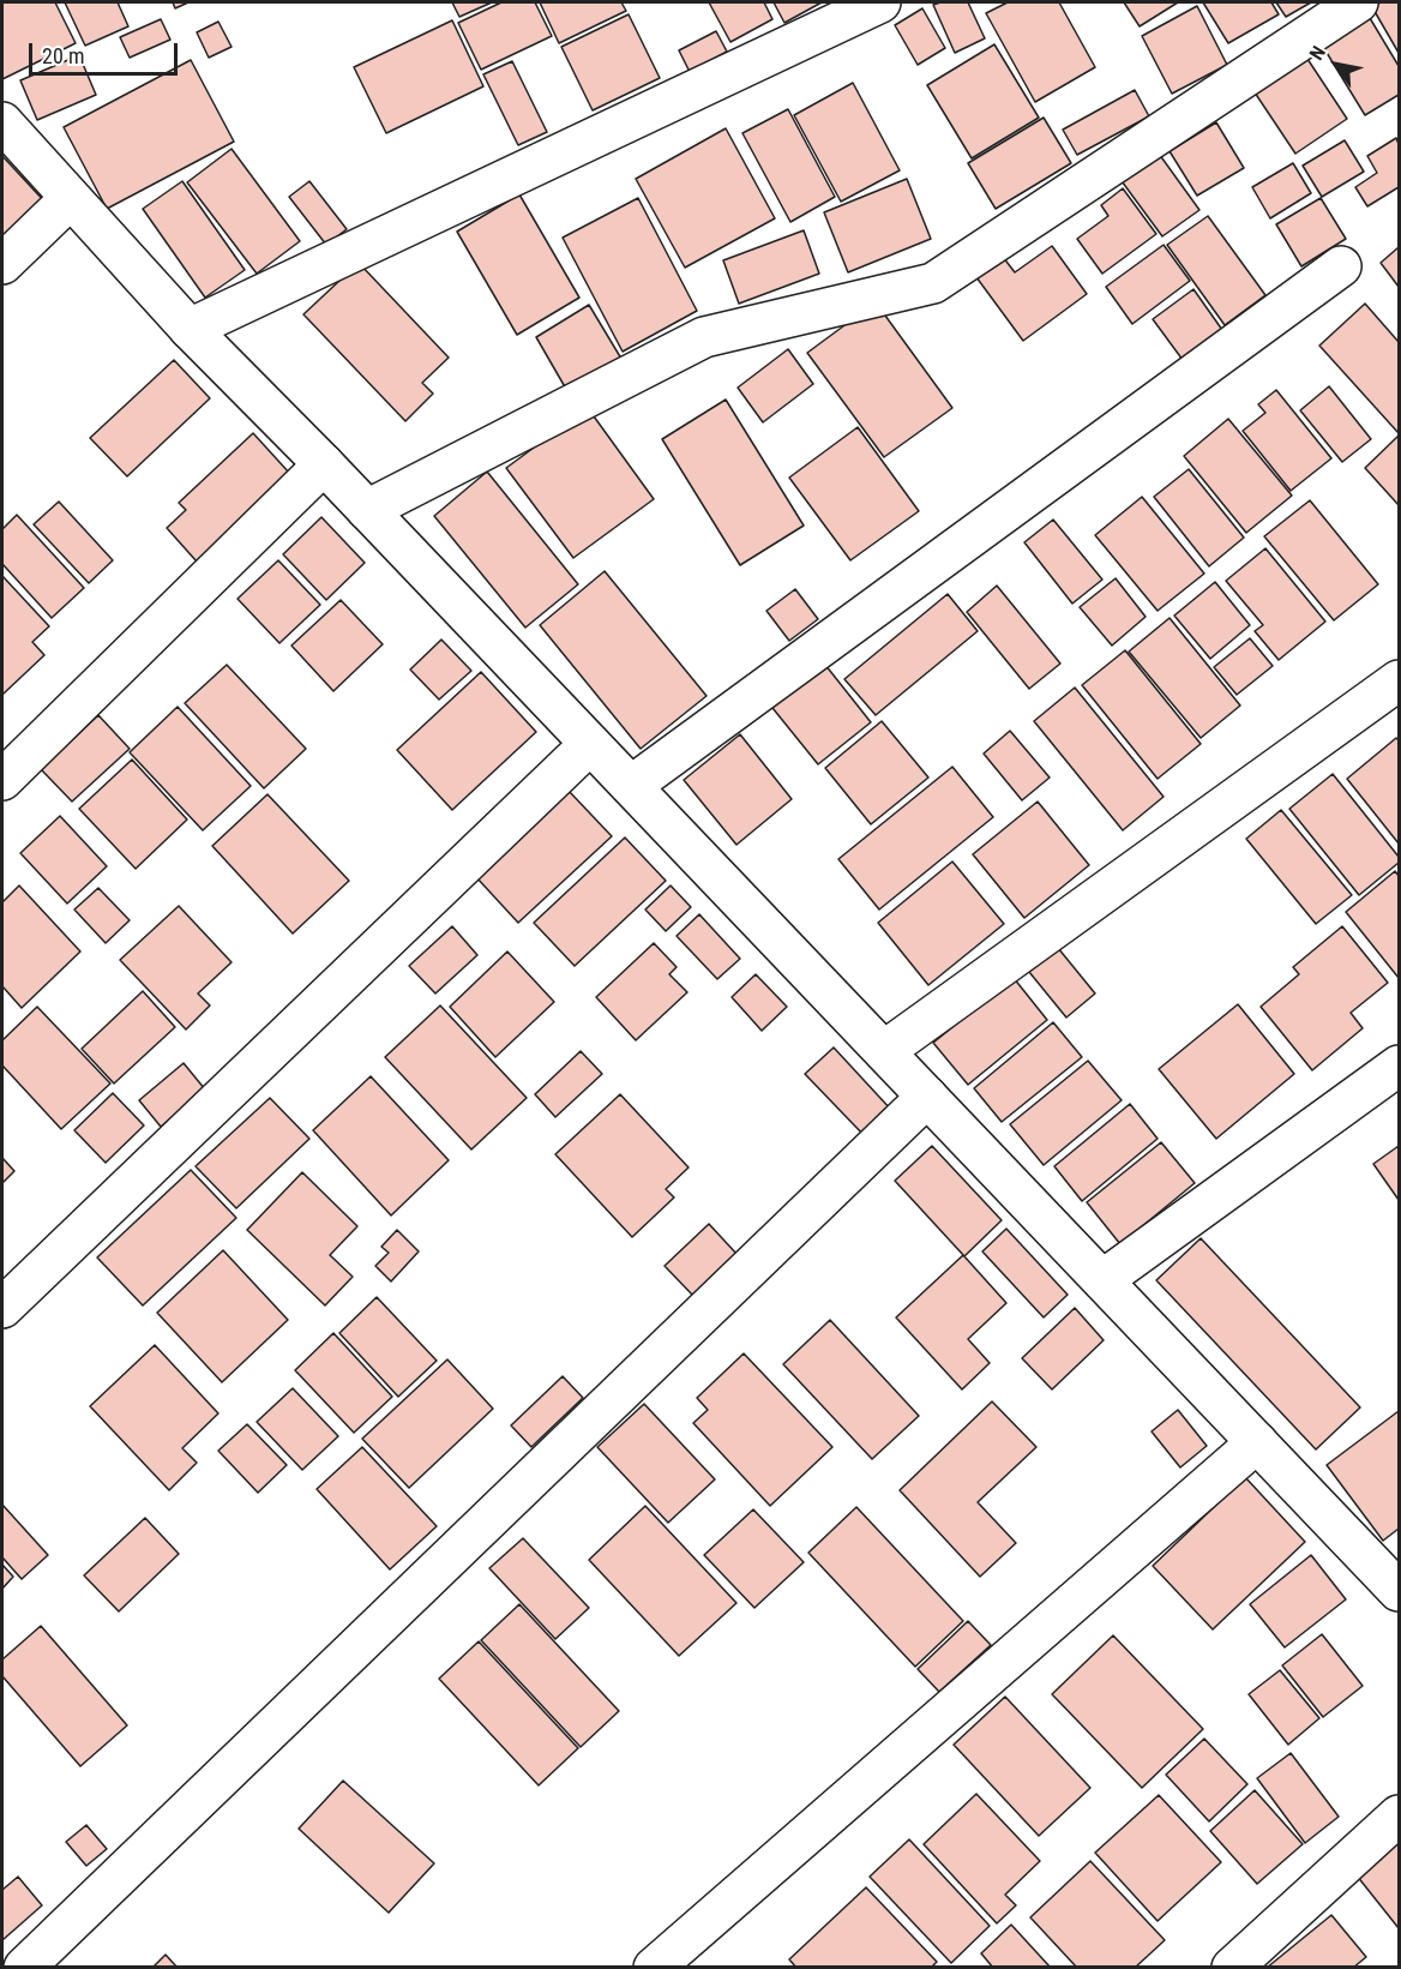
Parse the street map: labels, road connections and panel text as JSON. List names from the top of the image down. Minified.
{"scale_bar":"20 m","north":"top left"}
